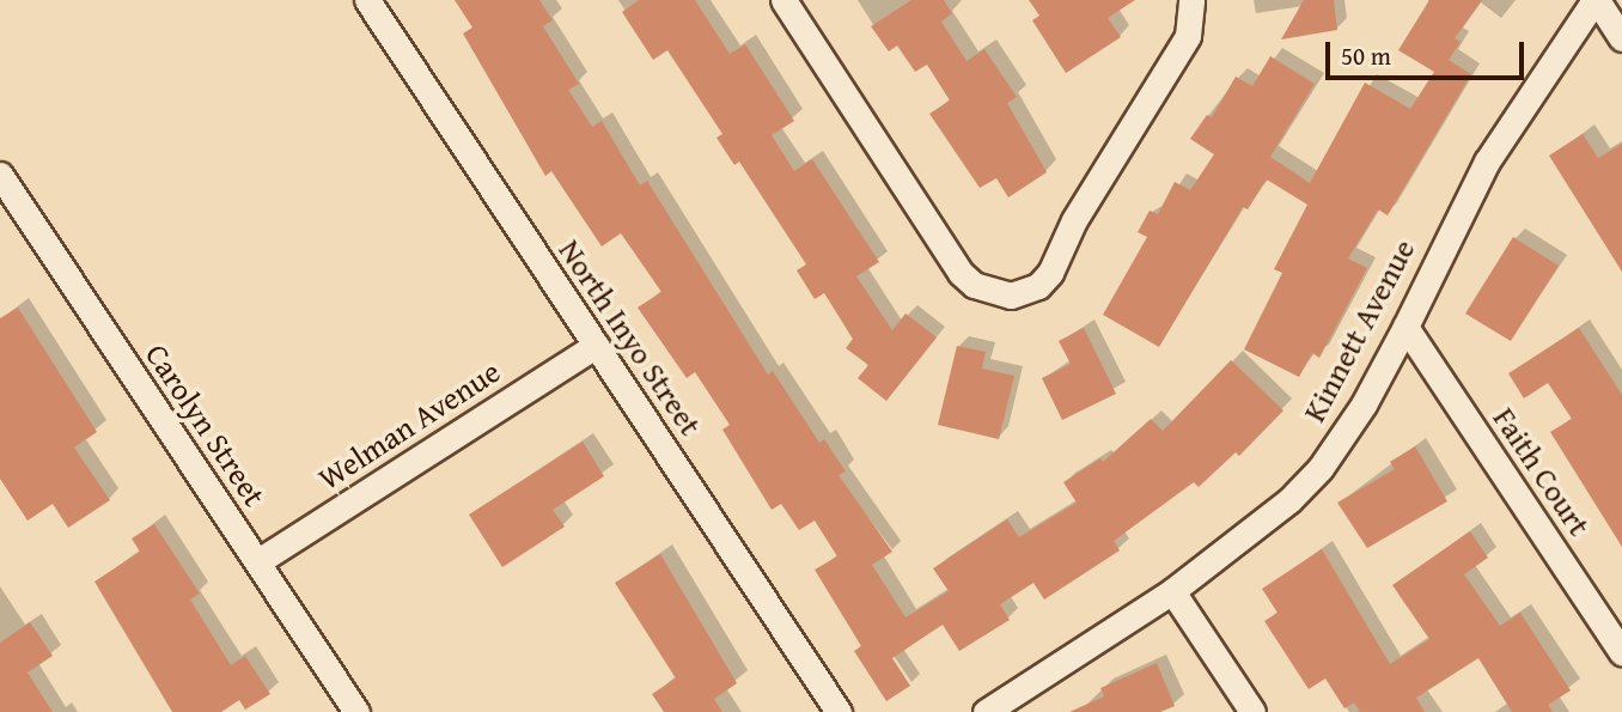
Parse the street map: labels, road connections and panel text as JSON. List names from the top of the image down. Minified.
{"streets":{"street":["Kinnett Avenue","North Inyo Street","Carolyn Street","Welman Avenue","Faith Court"]},"crossings":[["Kinnett Avenue","Faith Court"],["North Inyo Street","Welman Avenue"],["Carolyn Street","Welman Avenue"]],"scale_bar":"50 m"}
